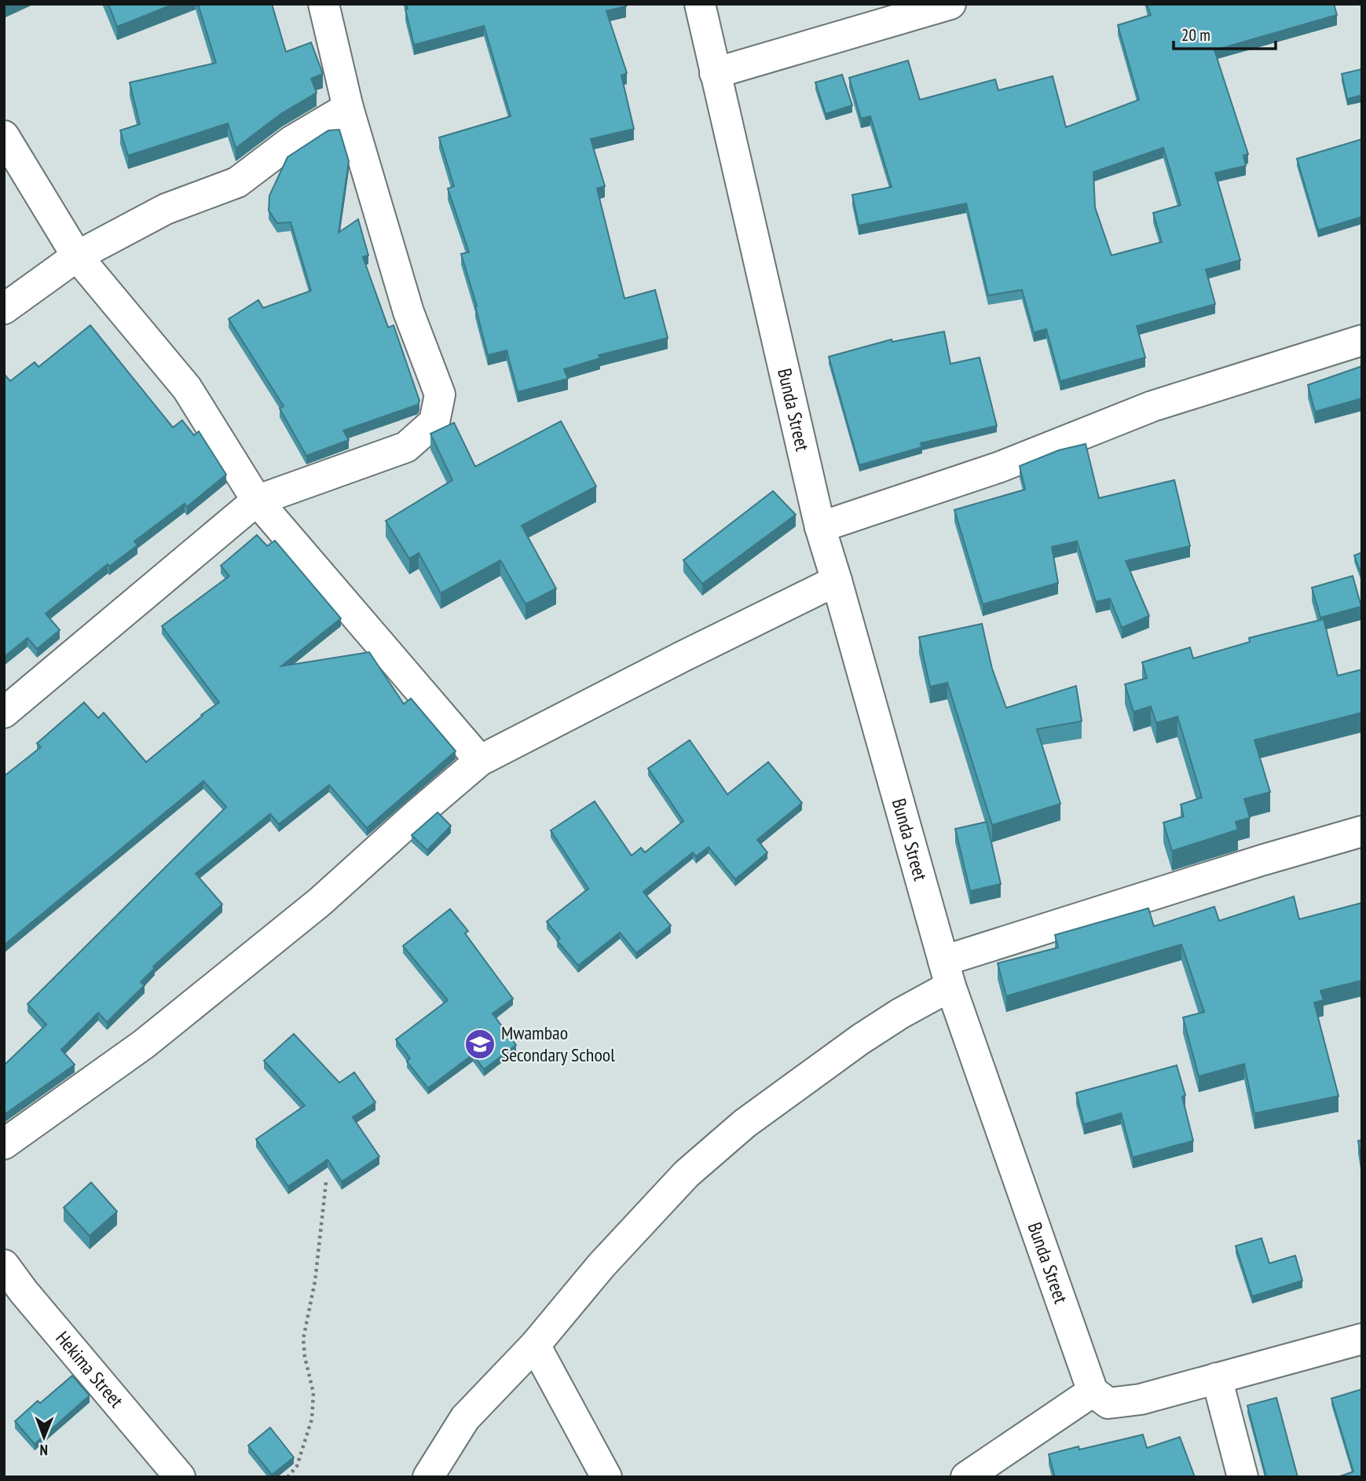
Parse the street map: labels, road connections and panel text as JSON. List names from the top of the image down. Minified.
{"streets":{"street":["Bunda Street","Hekima Street"]},"places":{"school or university":["Mwambao Secondary School"]},"scale_bar":"20 m","north":"bottom"}
